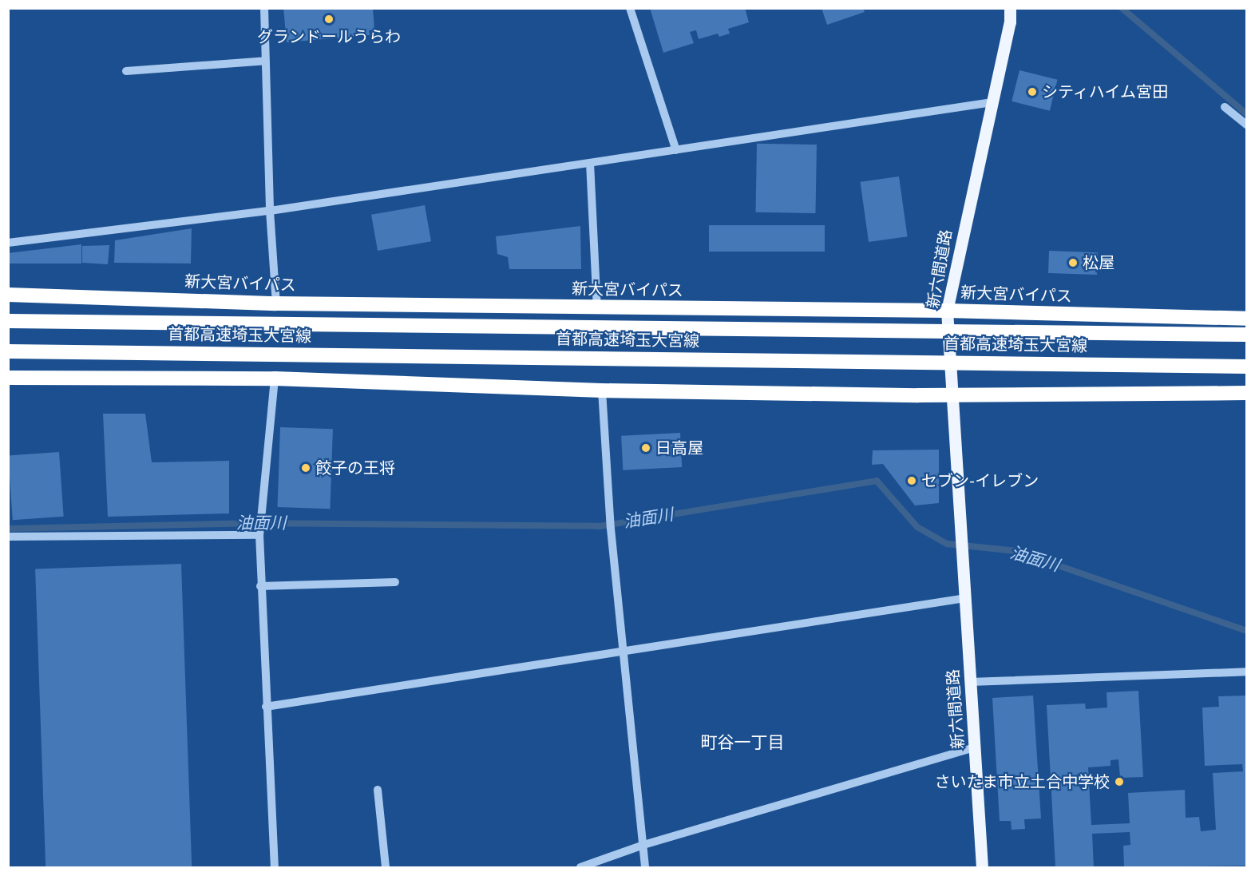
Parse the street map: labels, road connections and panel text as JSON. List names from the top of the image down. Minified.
{"streets":{"highway":["新大宮バイパス","首都高速埼玉大宮線"],"main road":["新六間道路"]},"crossings":[["新六間道路","新大宮バイパス"]],"districts":["町谷一丁目"],"water":["油面川"],"places":["グランドールうらわ","シティハイム宮田","松屋","日高屋","餃子の王将","セブン-イレブン","さいたま市立土合中学校"]}
